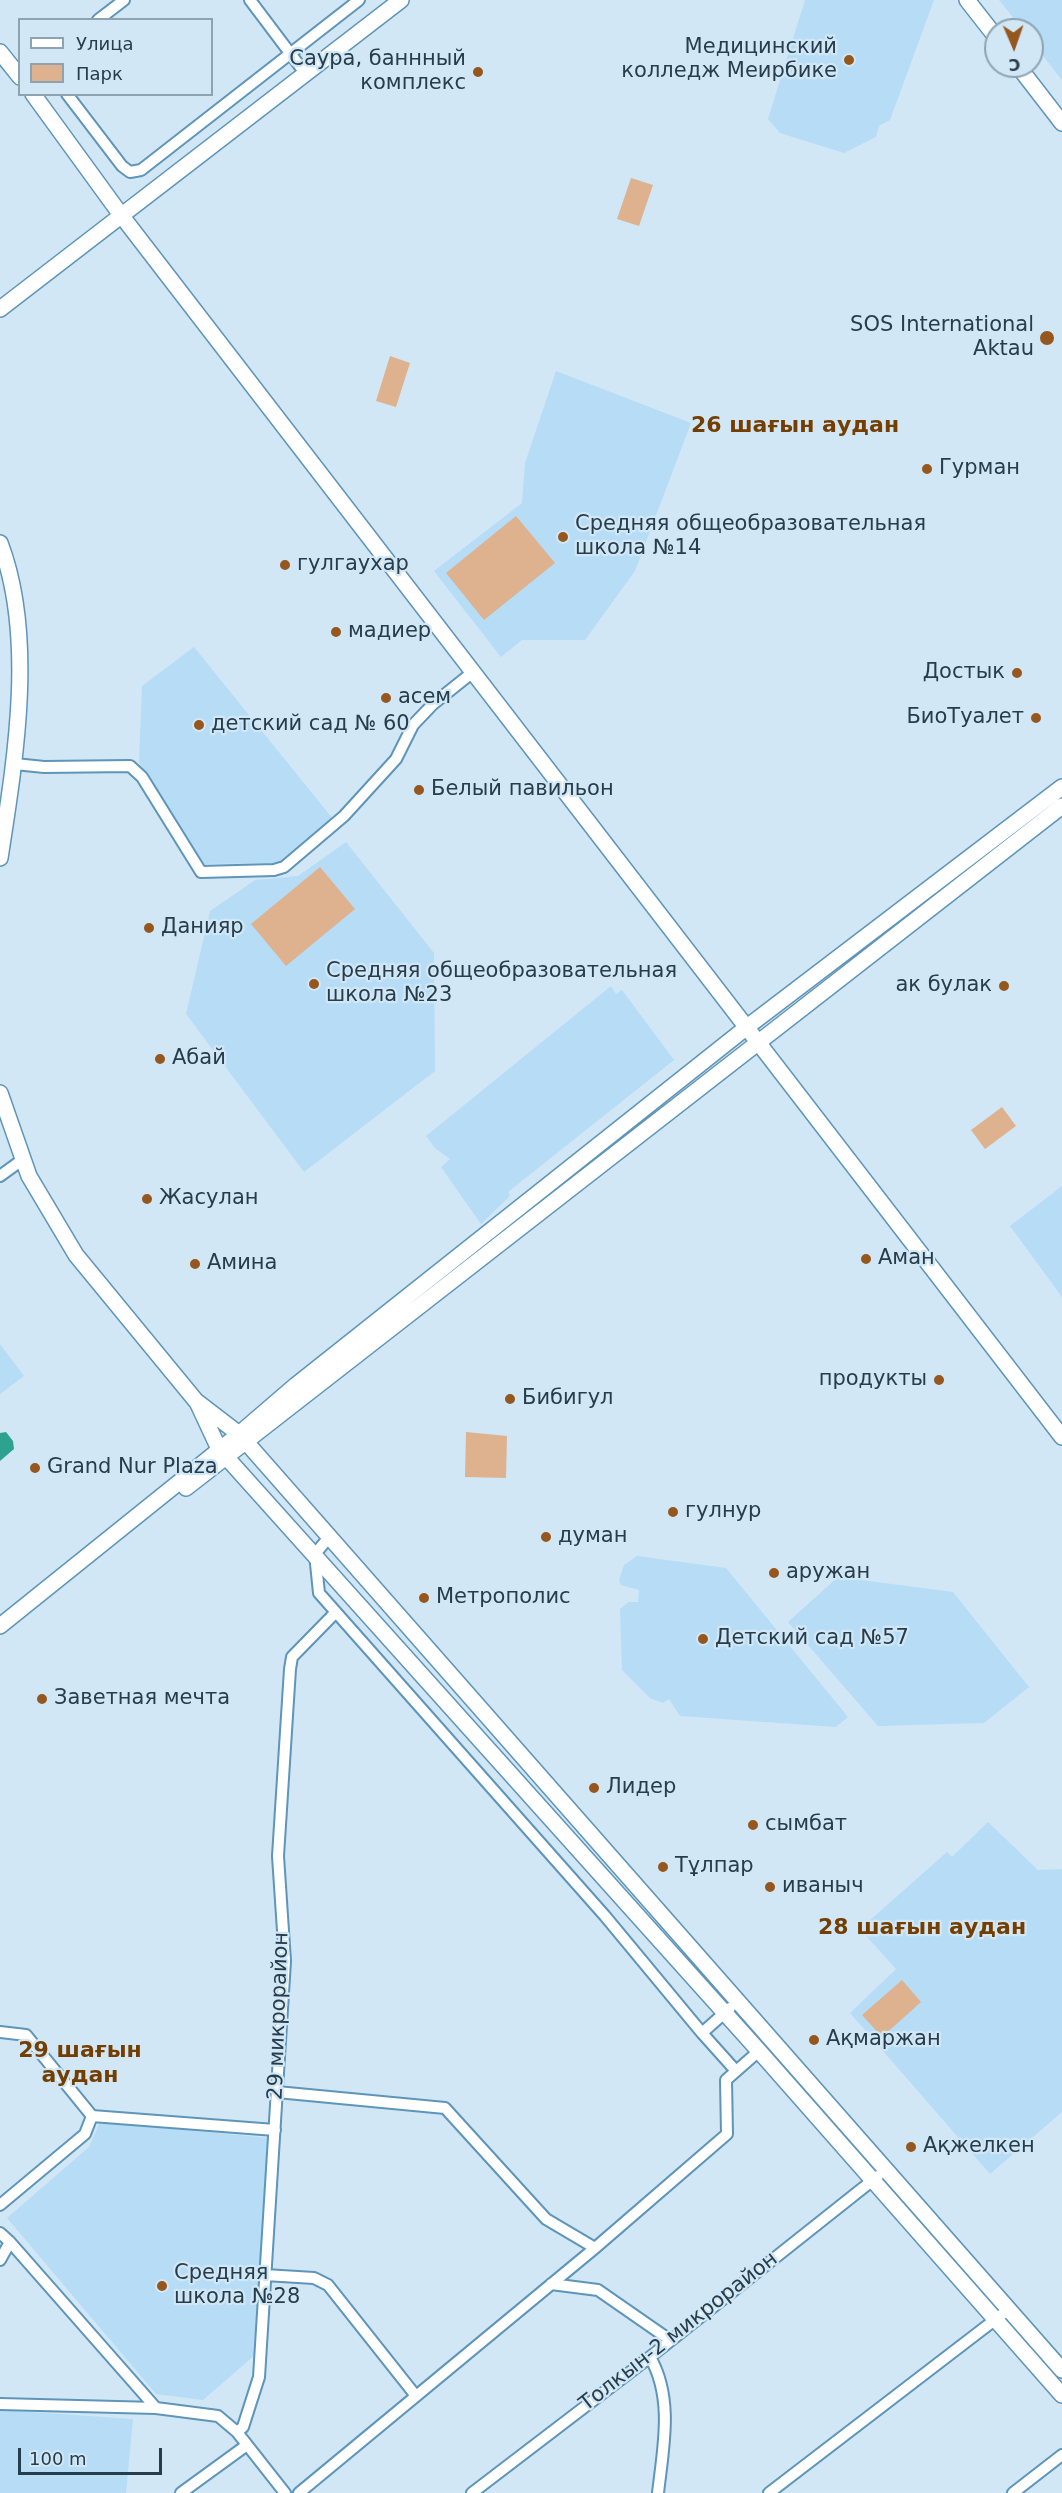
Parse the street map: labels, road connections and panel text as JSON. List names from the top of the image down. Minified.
{"streets":{"street":["29 микрорайон","Толкын-2 микрорайон"]},"districts":["26 шағын аудан","28 шағын аудан","29 шағын аудан"],"places":["Медицинский колледж Меирбике","Саура, баннный комплекс","SOS International Aktau","Гурман","Cредняя общеобразовательная школа №14","гулгаухар","мадиер","Достык","асем","БиоТуалет","детский сад № 60","Белый павильон","Данияр","Средняя общеобразовательная школа №23","ак булак","Абай","Жасулан","Аман","Амина","продукты","Бибигул","Grand Nur Plaza","гулнур","думан","аружан","Метрополис","Детский сад №57","Заветная мечта","Лидер","сымбат","Тұлпар","иваныч","Ақмаржан","Ақжелкен","Средняя школа №28"],"legend":["Улица","Парк"],"scale_bar":"100 m","north":"bottom"}
